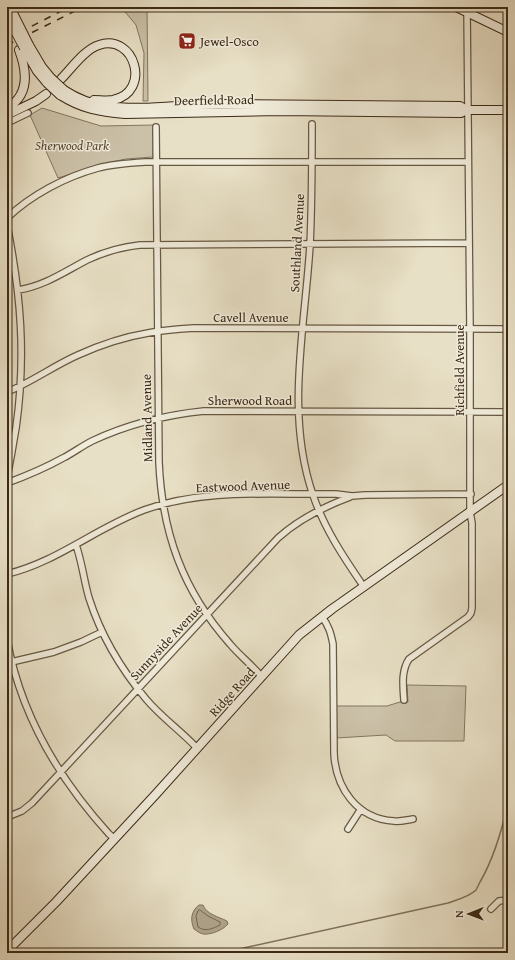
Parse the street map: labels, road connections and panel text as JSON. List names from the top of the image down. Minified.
{"streets":{"main road":["Deerfield Road","Ridge Road"],"street":["Southland Avenue","Cavell Avenue","Richfield Avenue","Sherwood Road","Midland Avenue","Eastwood Avenue","Sunnyside Avenue"]},"crossings":[["Deerfield Road","Richfield Avenue"],["Southland Avenue","Cavell Avenue"],["Southland Avenue","Sherwood Road"],["Southland Avenue","Eastwood Avenue"],["Southland Avenue","Sunnyside Avenue"],["Southland Avenue","Ridge Road"],["Cavell Avenue","Richfield Avenue"],["Cavell Avenue","Midland Avenue"],["Richfield Avenue","Sherwood Road"],["Richfield Avenue","Eastwood Avenue"],["Richfield Avenue","Ridge Road"],["Sherwood Road","Midland Avenue"],["Midland Avenue","Eastwood Avenue"],["Midland Avenue","Sunnyside Avenue"],["Midland Avenue","Ridge Road"],["Eastwood Avenue","Sunnyside Avenue"]],"parks":["Sherwood Park"],"places":{"supermarket":["Jewel-Osco"]},"north":"left"}
